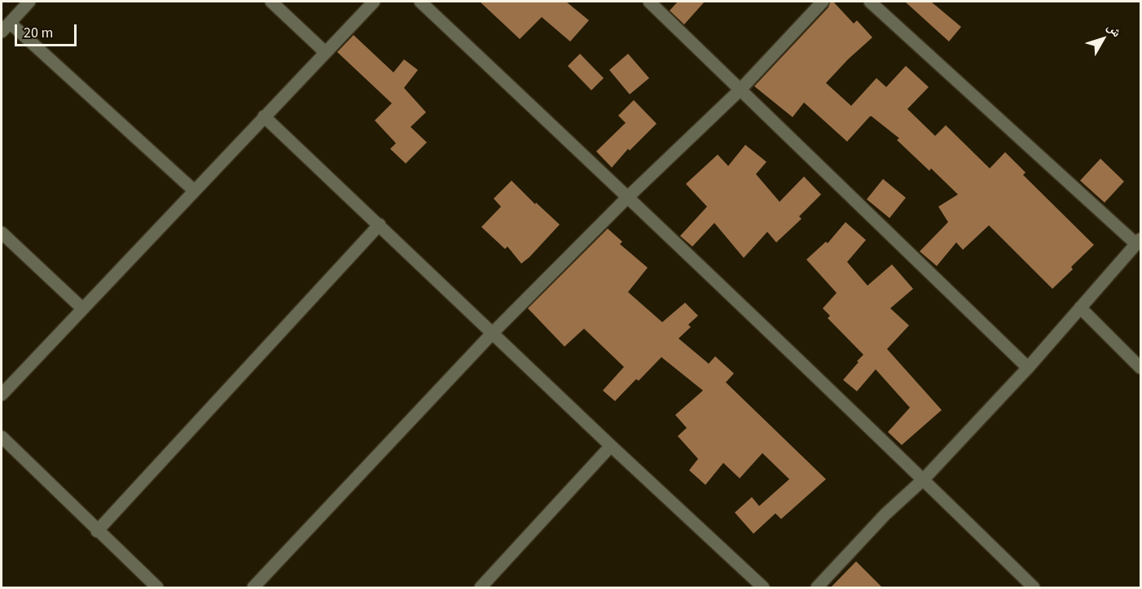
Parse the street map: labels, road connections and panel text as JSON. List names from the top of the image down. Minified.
{"scale_bar":"20 m","north":"top right"}
